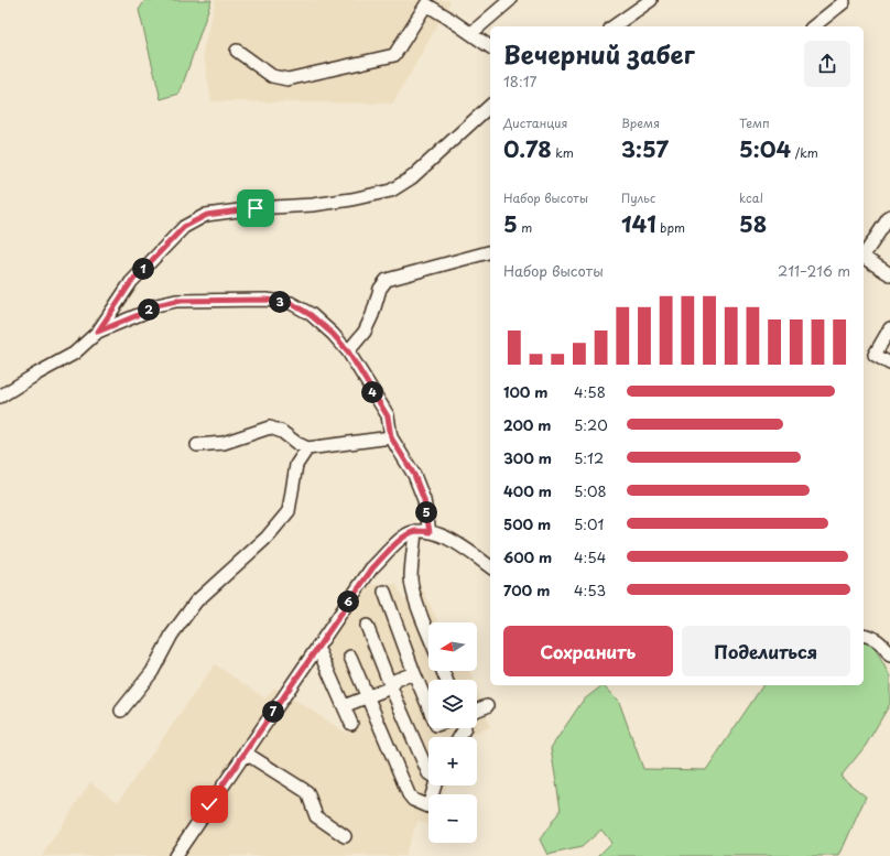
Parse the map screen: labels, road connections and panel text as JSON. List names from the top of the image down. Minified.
{"north":"left","page":{"heading":["Вечерний забег","18:17"],"stats":[["Дистанция","0.78 km"],["Время","3:57"],["Темп","5:04 /km"],["Набор высоты","5 m"],["Пульс","141 bpm"],["kcal","58"]],"chart":["Набор высоты","211–216 m"],"pins":["1","3","2","4","5","6","7"],"list":[{"name":"100 m","note":"4:58"},{"name":"200 m","note":"5:20"},{"name":"300 m","note":"5:12"},{"name":"400 m","note":"5:08"},{"name":"500 m","note":"5:01"},{"name":"600 m","note":"4:54"},{"name":"700 m","note":"4:53"}],"buttons":["Сохранить","Поделиться"],"map_buttons":["+","−"]}}
